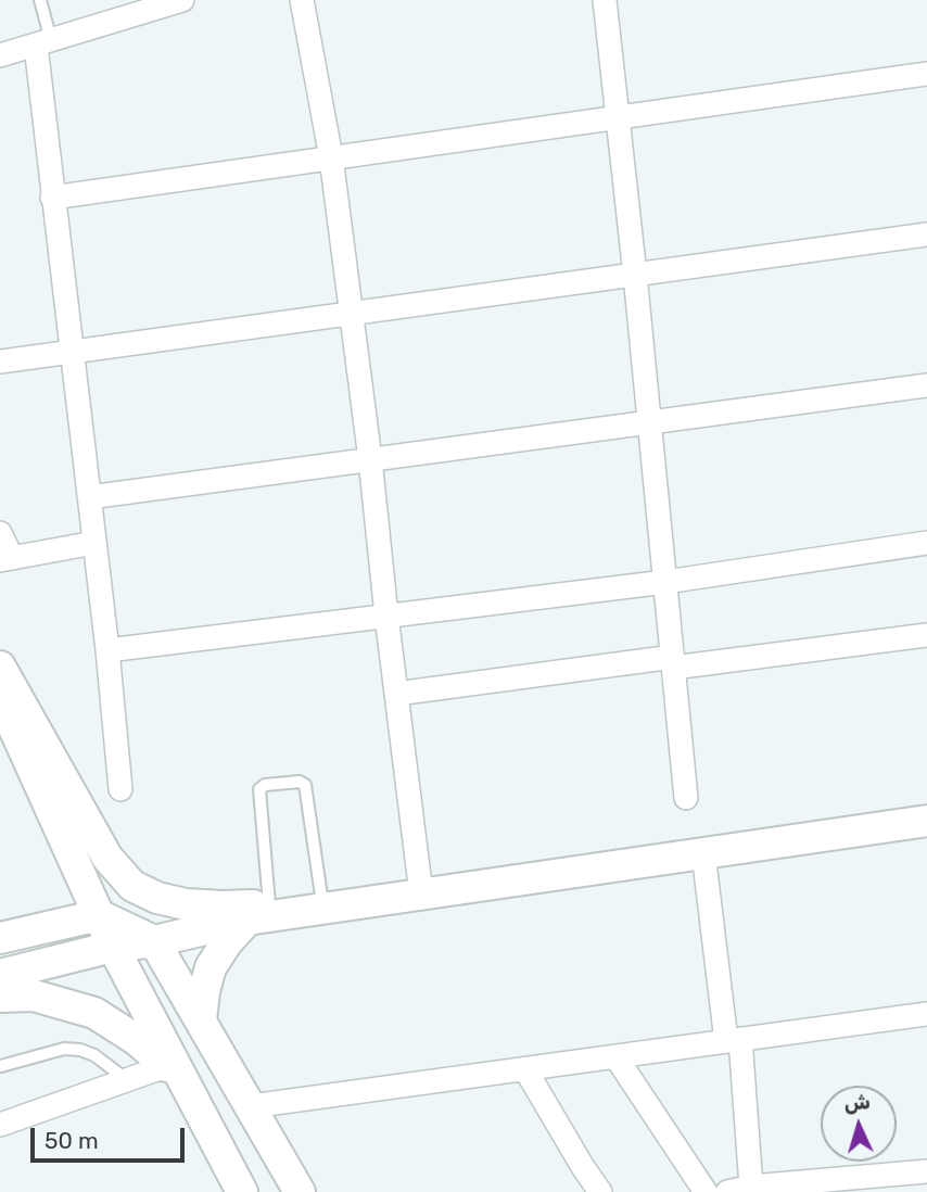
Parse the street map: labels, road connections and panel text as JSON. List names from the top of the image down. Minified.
{"scale_bar":"50 m","north":"top"}
